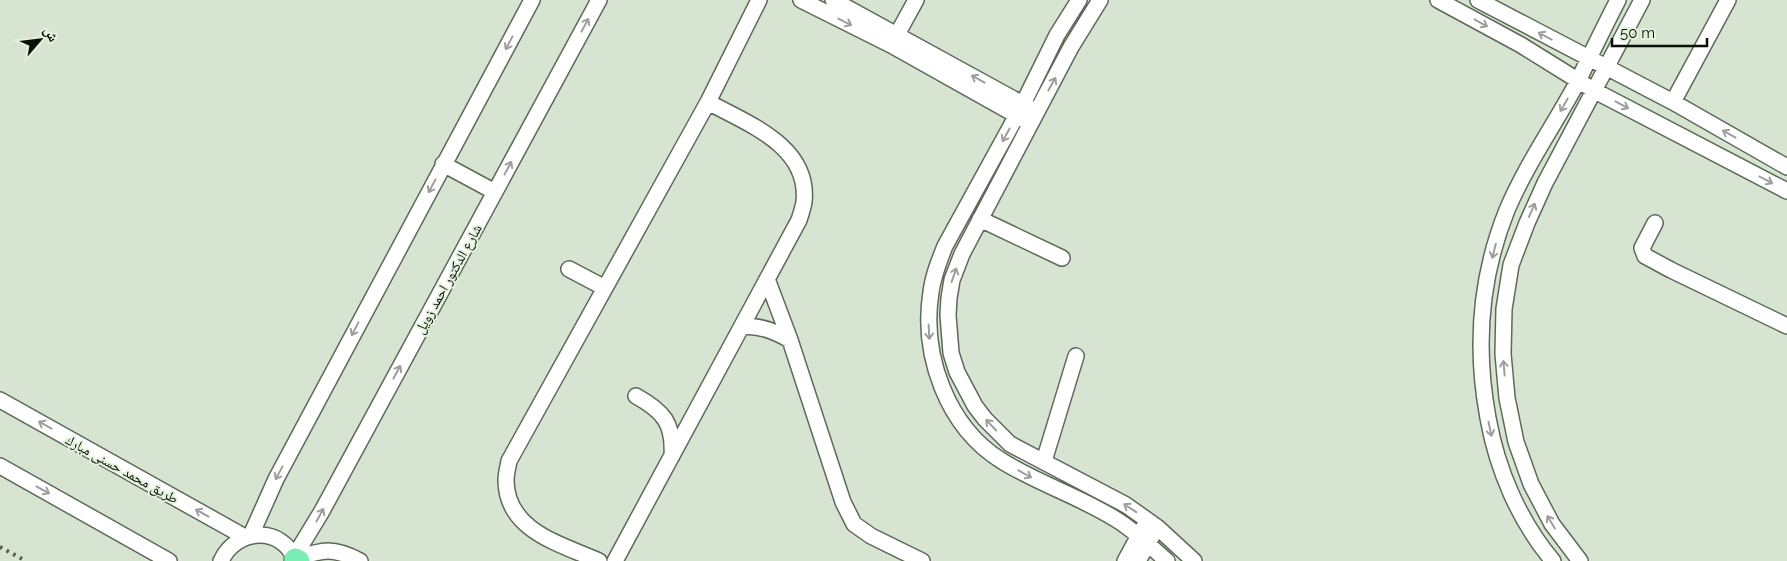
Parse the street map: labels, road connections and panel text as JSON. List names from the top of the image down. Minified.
{"streets":{"street":["شارع الدكتور احمد زويل","طريق محمد حسنى مبارك"]},"scale_bar":"50 m","north":"top right"}
